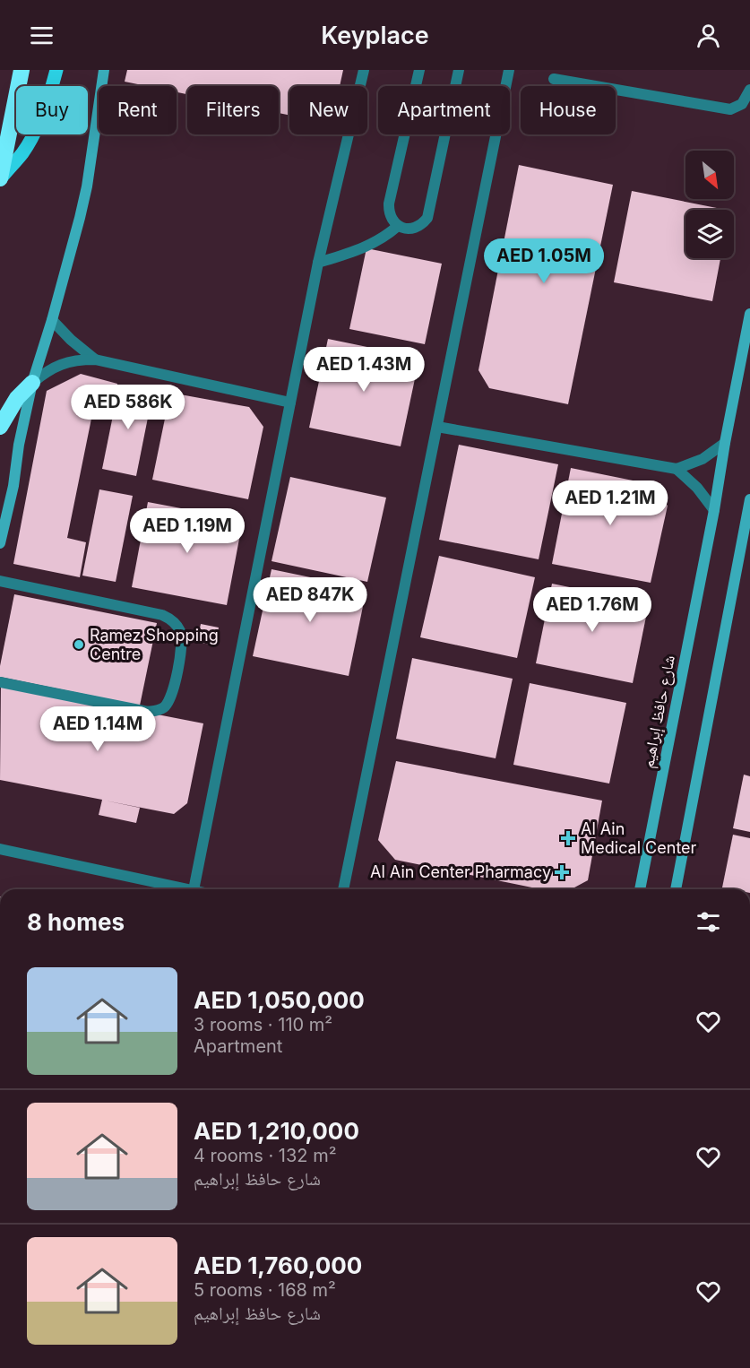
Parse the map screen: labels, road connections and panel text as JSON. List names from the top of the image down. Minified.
{"streets":{"street":["شارع حافظ إبراهيم"]},"places":{"other":["Ramez Shopping Centre"],"health":["Al Ain Medical Center","Al Ain Center Pharmacy"]},"north":"bottom right","page":{"header":"Keyplace","chip":["Buy","Rent","Filters","New","Apartment","House"],"price":["AED 1.05M","AED 1.43M","AED 586K","AED 1.21M","AED 1.19M","AED 847K","AED 1.76M","AED 1.14M"],"heading":"8 homes","list":[{"name":"AED 1,050,000","note":"3 rooms · 110 m² · Apartment"},{"name":"AED 1,210,000","note":"4 rooms · 132 m² · شارع حافظ إبراهيم"},{"name":"AED 1,760,000","note":"5 rooms · 168 m² · شارع حافظ إبراهيم"}]}}
